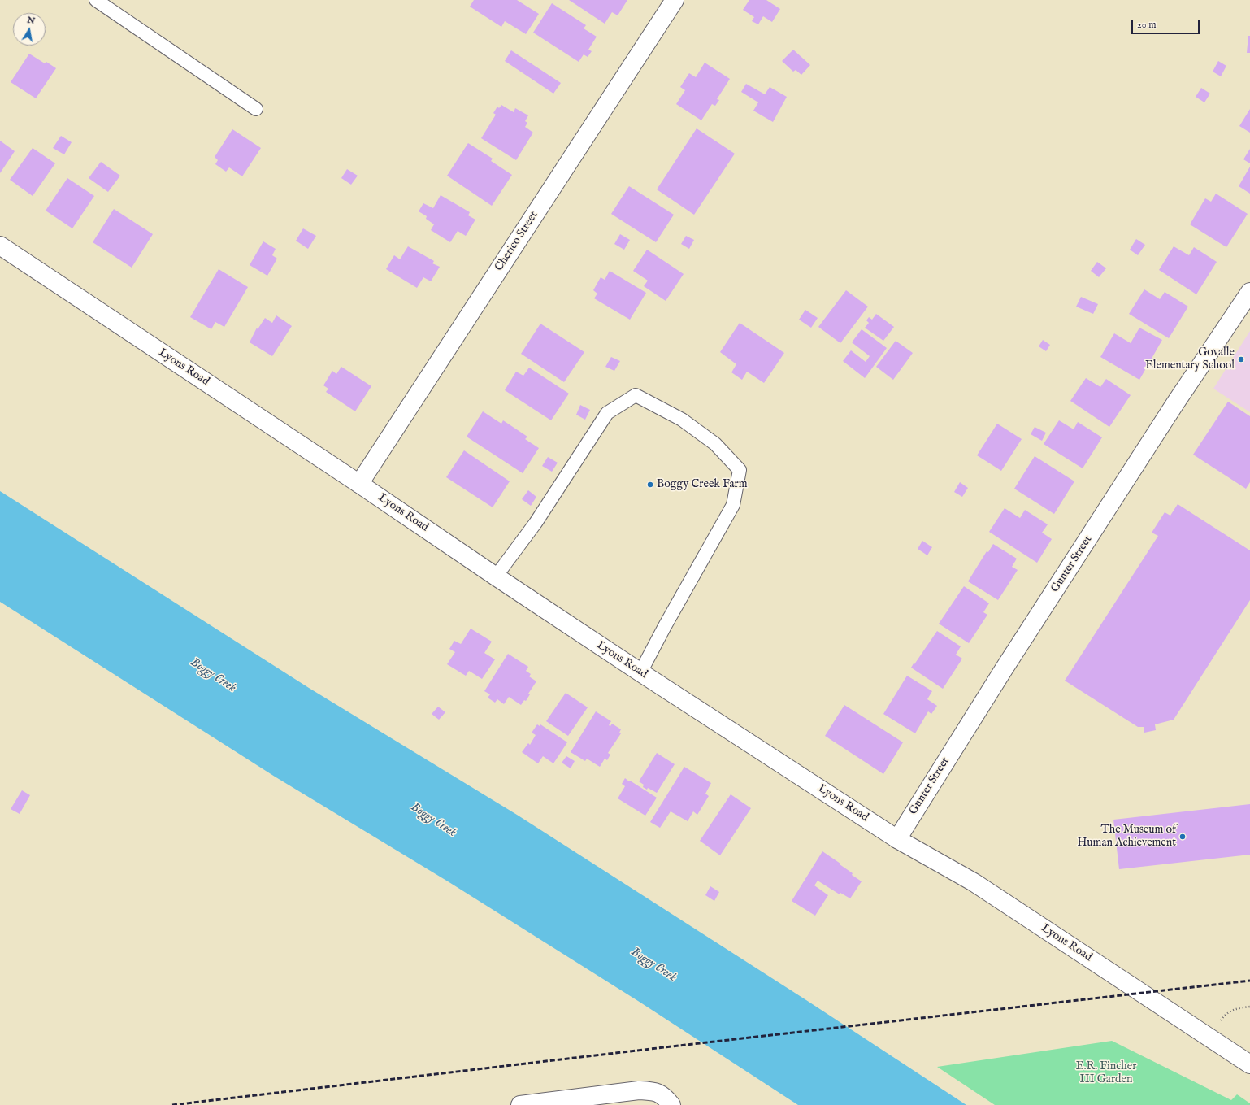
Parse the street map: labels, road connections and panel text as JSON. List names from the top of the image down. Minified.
{"streets":{"street":["Cherico Street","Lyons Road","Gunter Street"]},"crossings":[["Cherico Street","Lyons Road"],["Lyons Road","Gunter Street"]],"water":["Boggy Creek"],"parks":["E.R. Fincher III Garden"],"places":["Govalle Elementary School","Boggy Creek Farm","The Museum of Human Achievement"],"scale_bar":"20 m","north":"top"}
